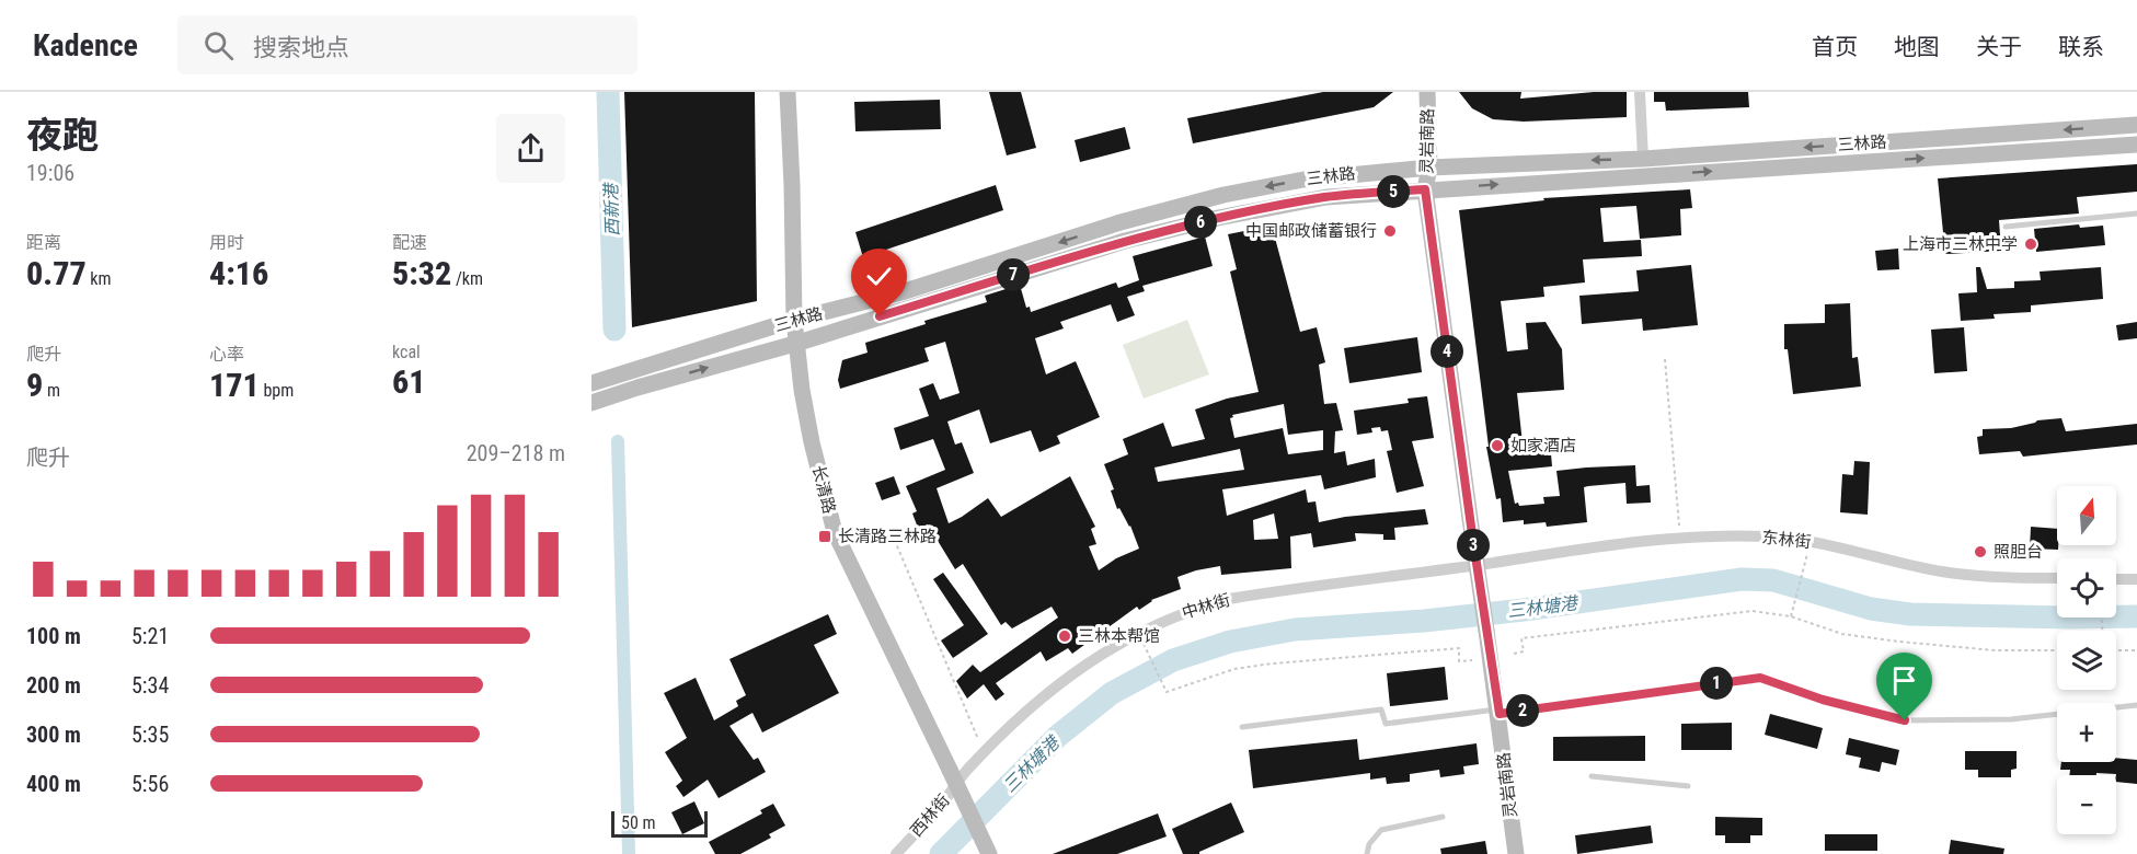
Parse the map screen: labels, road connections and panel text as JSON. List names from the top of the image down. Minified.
{"streets":{"main road":["灵岩南路","三林路","长清路"],"street":["东林街","中林街","西林街"]},"crossings":[["灵岩南路","三林路"],["三林路","长清路"],["长清路","中林街"],["长清路","西林街"],["东林街","中林街"],["中林街","西林街"]],"water":["西新港","三林塘港"],"places":{"other":["中国邮政储蓄银行","上海市三林中学","如家酒店","照胆台","三林本帮馆"],"transit":["长清路三林路"]},"scale_bar":"50 m","north":"top","page":{"header":"Kadence","search":"搜索地点","nav":["首页","地图","关于","联系"],"heading":["夜跑","19:06"],"pins":["5","6","7","4","3","1","2"],"stats":[["距离","0.77 km"],["用时","4:16"],["配速","5:32 /km"],["爬升","9 m"],["心率","171 bpm"],["kcal","61"]],"chart":["爬升","209–218 m"],"map_buttons":["+","−"],"list":[{"name":"100 m","note":"5:21"},{"name":"200 m","note":"5:34"},{"name":"300 m","note":"5:35"},{"name":"400 m","note":"5:56"}],"scale":"50 m"}}
